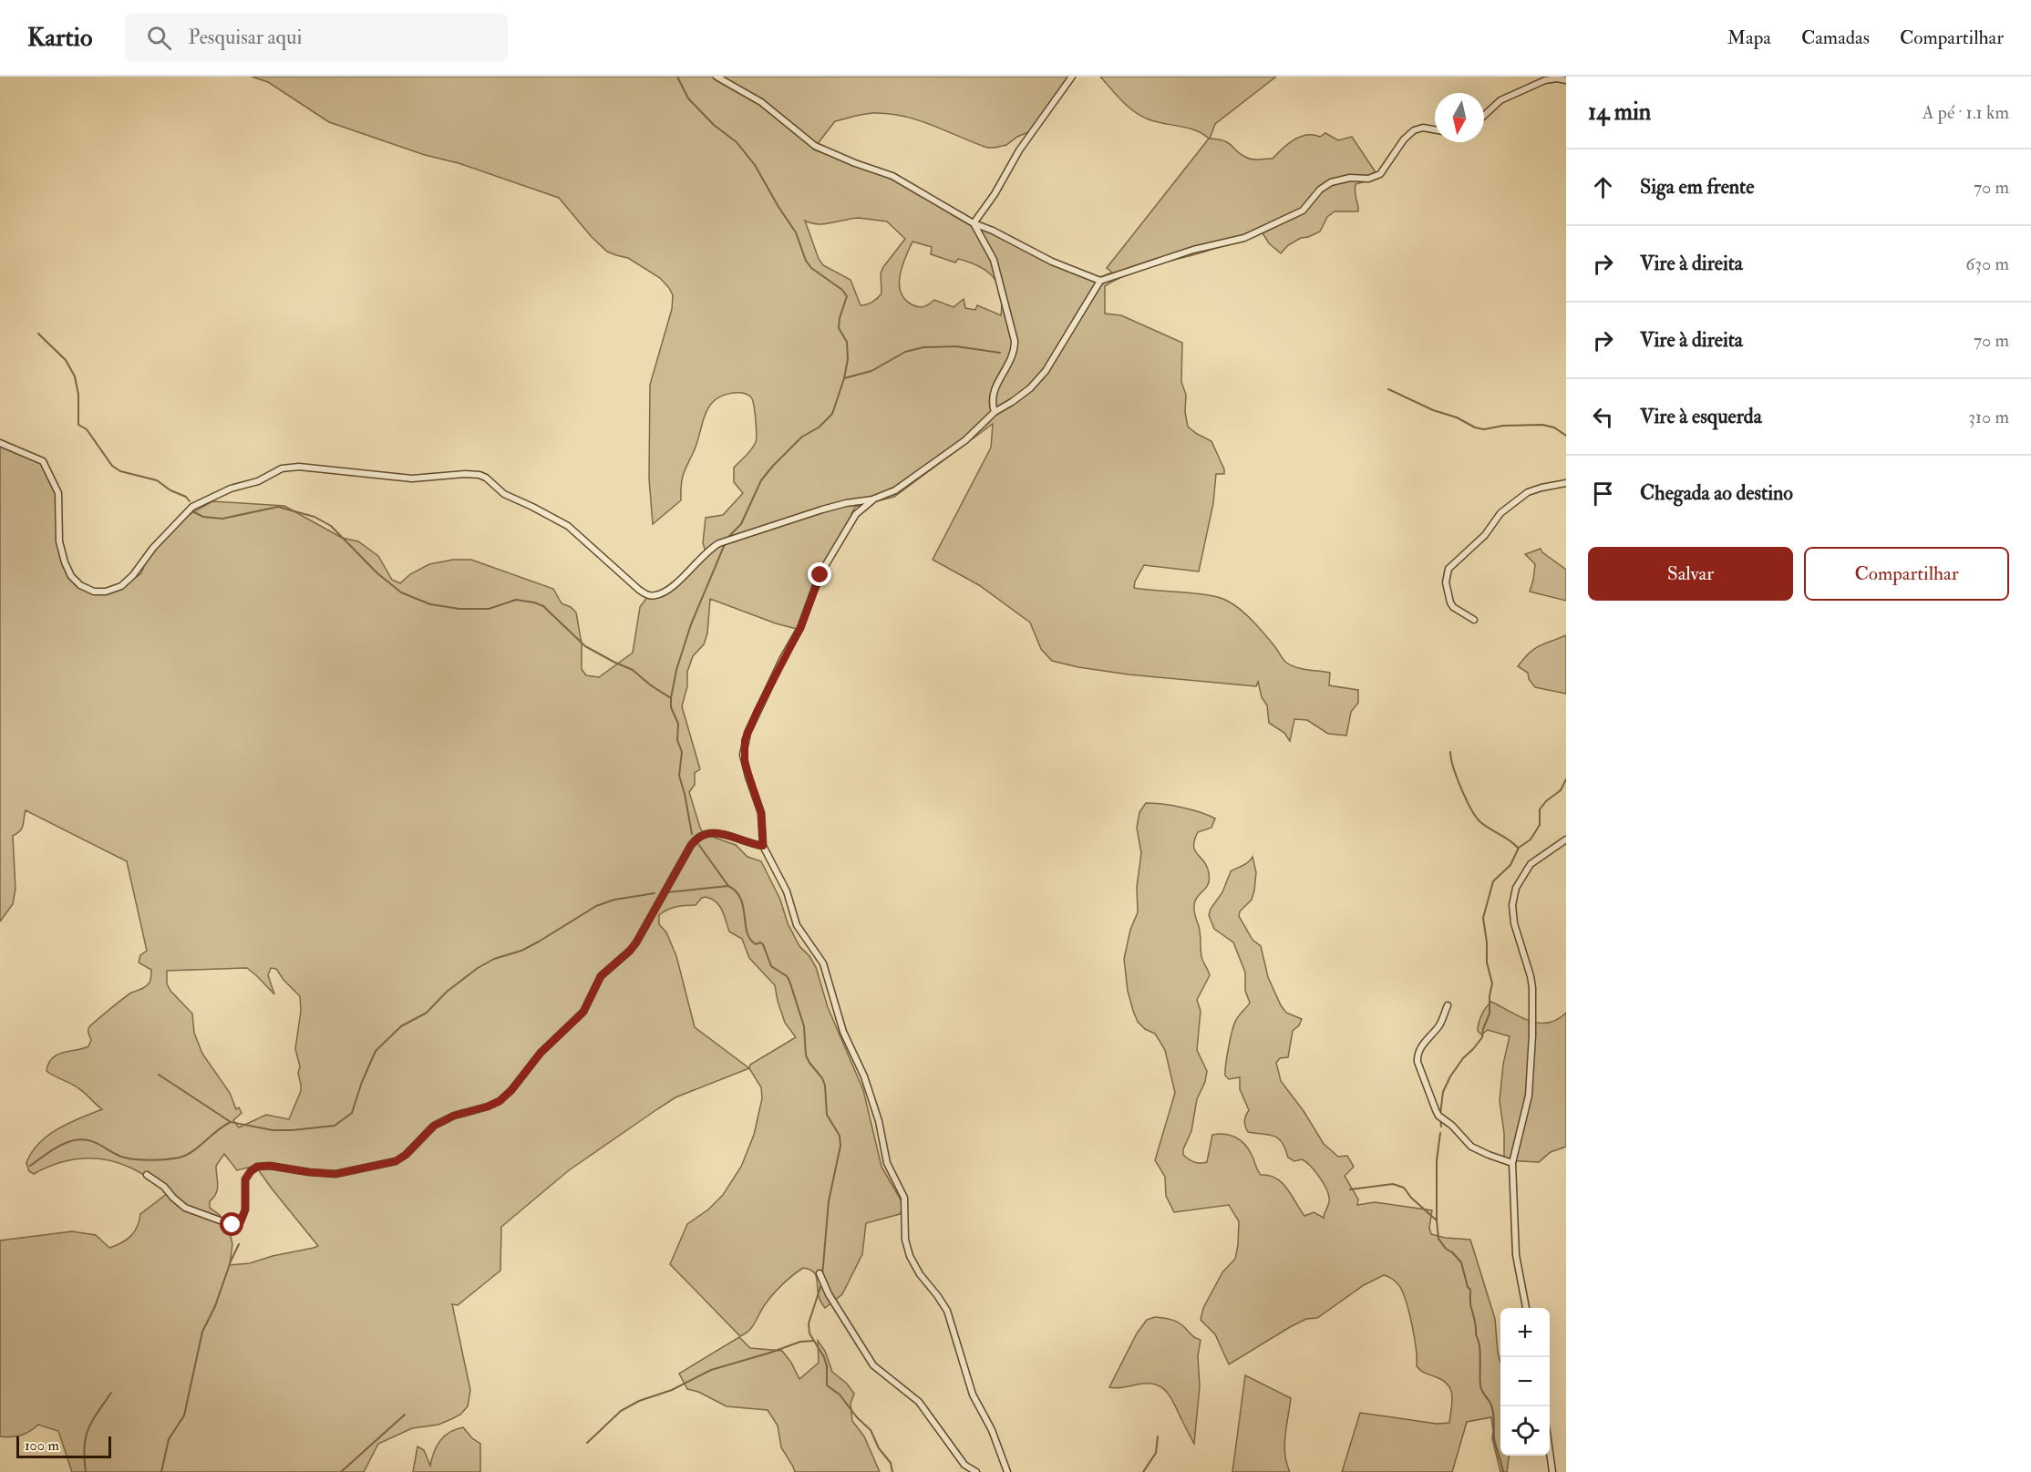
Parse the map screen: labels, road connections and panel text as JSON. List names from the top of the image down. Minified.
{"scale_bar":"100 m","north":"bottom","page":{"header":"Kartio","search":"Pesquisar aqui","nav":["Mapa","Camadas","Compartilhar"],"heading":["14 min","A pé · 1.1 km"],"list":[["Siga em frente","70 m"],["Vire à direita","630 m"],["Vire à direita","70 m"],["Vire à esquerda","310 m"],"Chegada ao destino"],"buttons":["Salvar","Compartilhar"],"map_buttons":["+","−"],"scale":"100 m"}}
